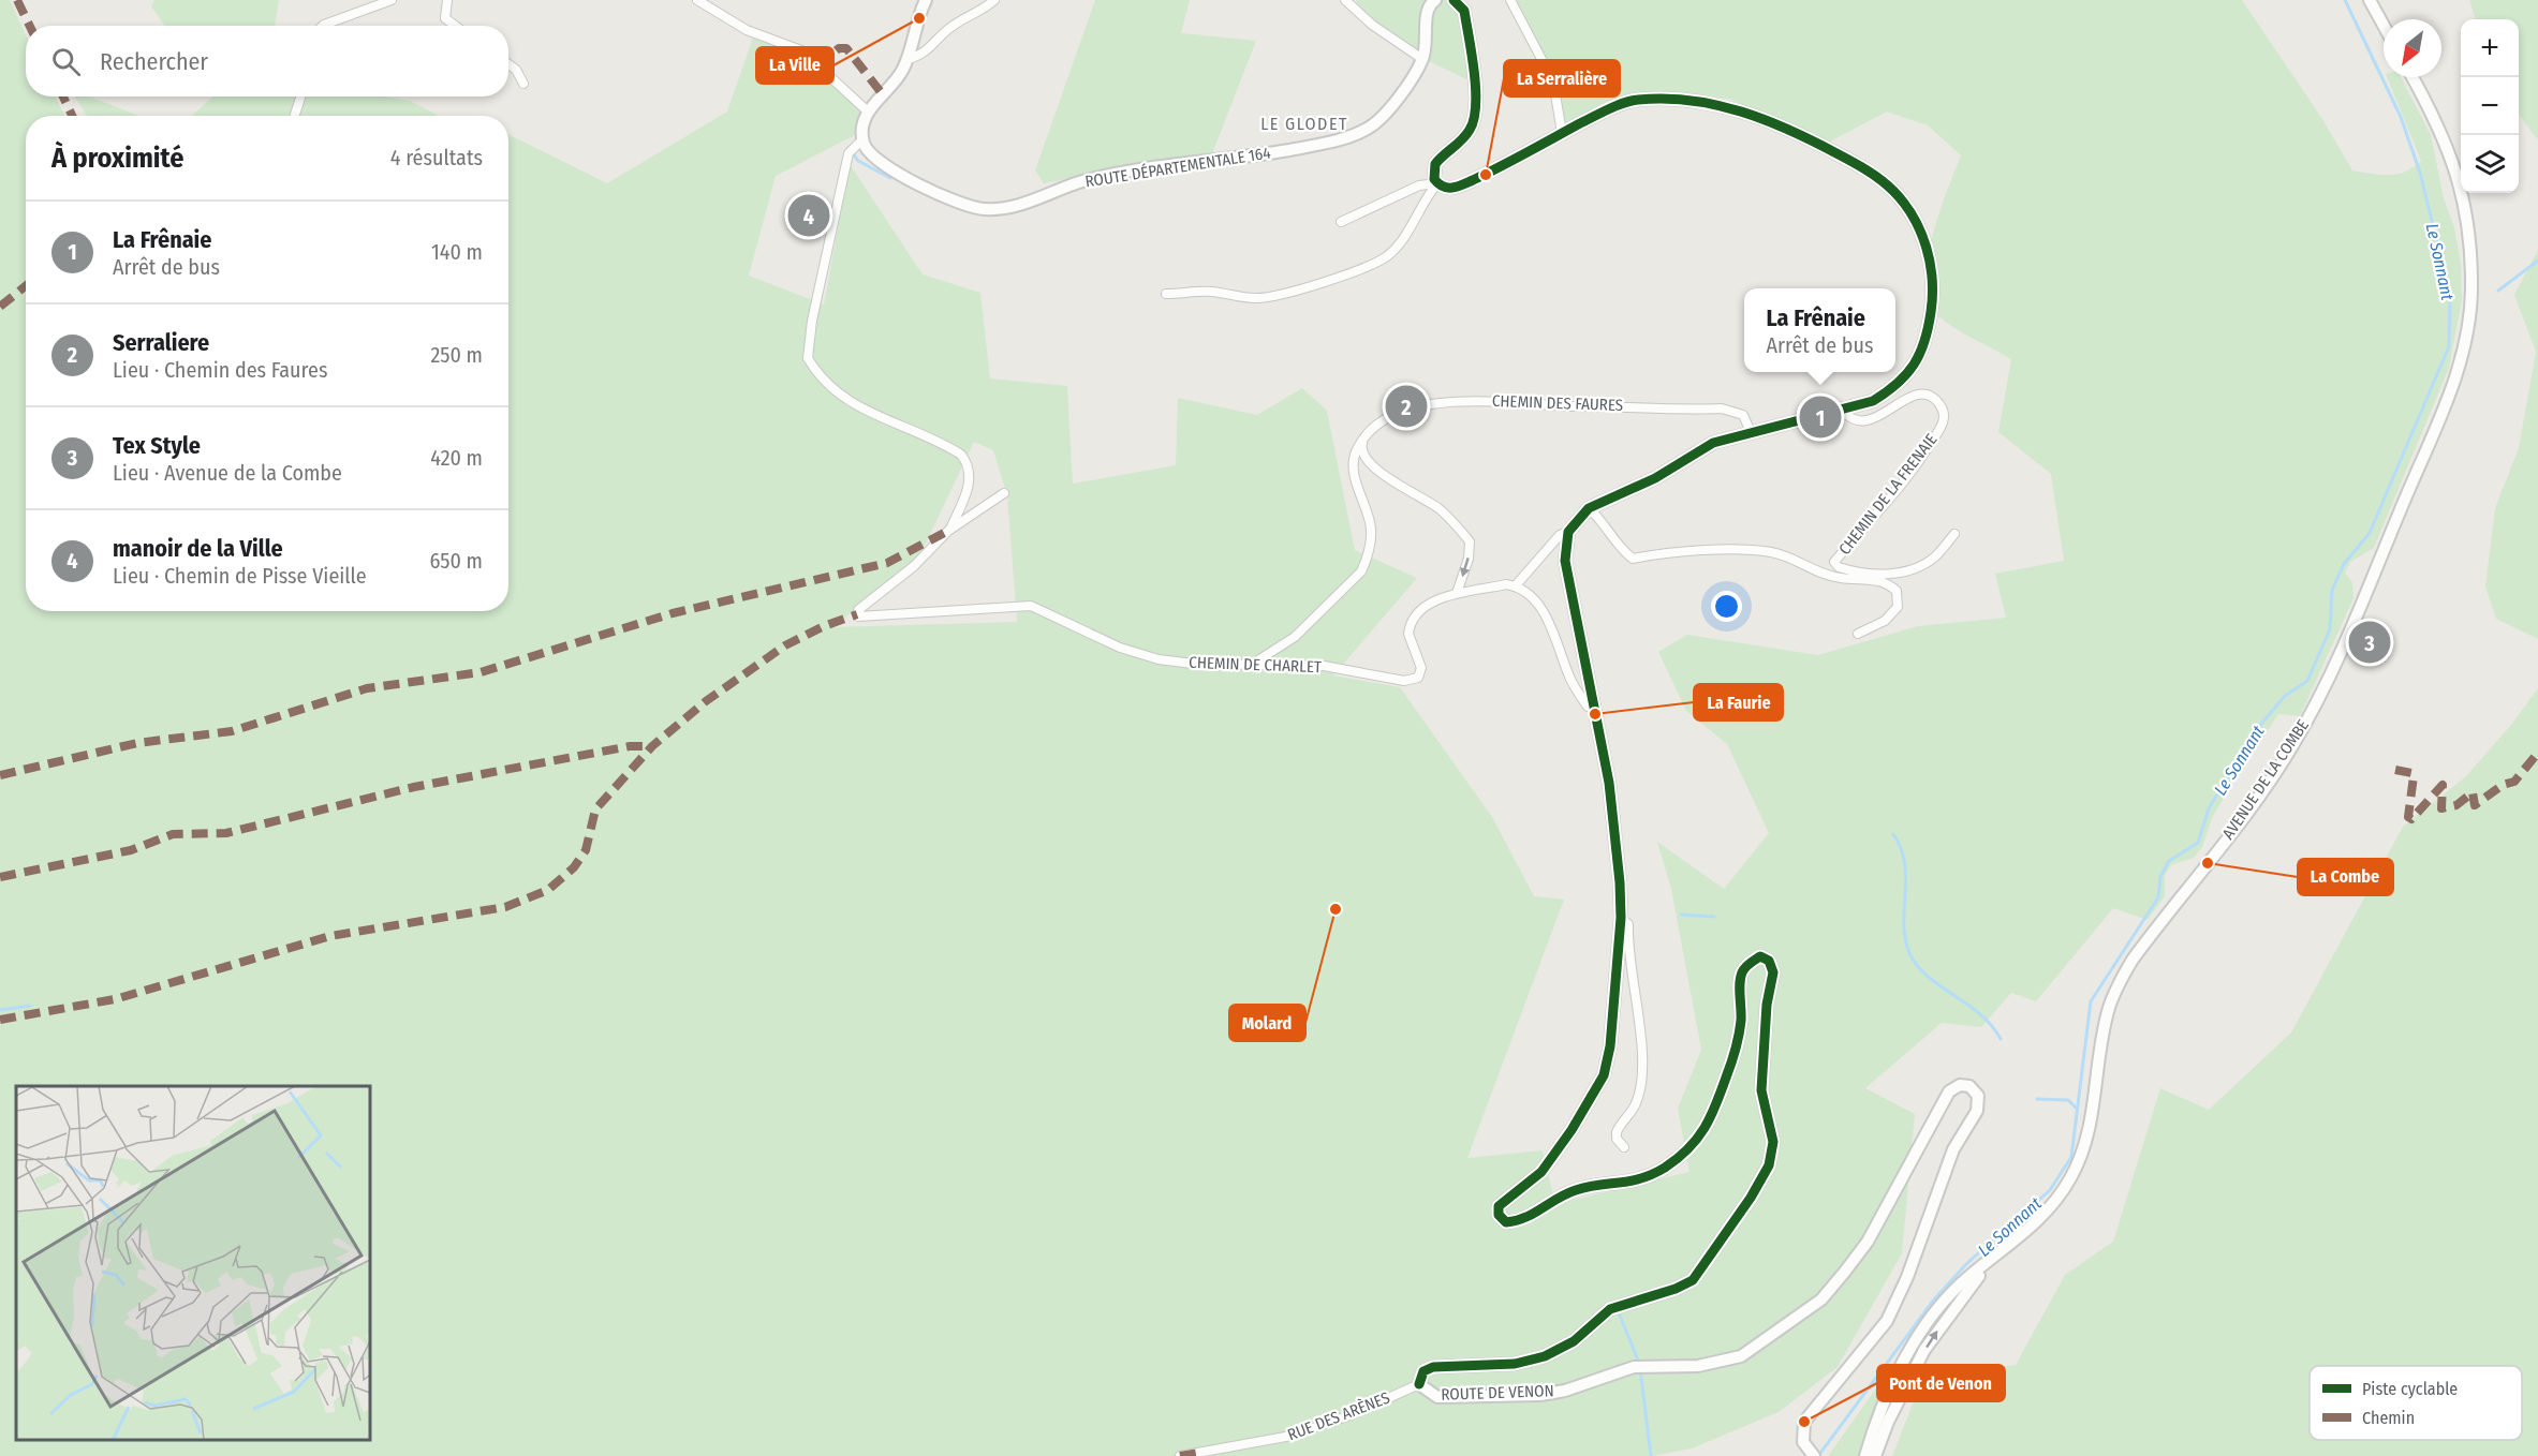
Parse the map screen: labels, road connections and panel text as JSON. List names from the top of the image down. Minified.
{"streets":{"street":["ROUTE DÉPARTEMENTALE 164","CHEMIN DES FAURES","CHEMIN DE LA FRENAIE","CHEMIN DE CHARLET","AVENUE DE LA COMBE","ROUTE DE VENON","RUE DES ARÈNES"]},"crossings":[["ROUTE DE VENON","RUE DES ARÈNES"]],"districts":["LE GLODET"],"water":["Le Sonnant"],"places":["La Ville","La Serralière","La Faurie","La Combe","Molard","Pont de Venon"],"legend":["Piste cyclable","Chemin"],"north":"bottom left","page":{"map_buttons":["+","−"],"search":"Rechercher","heading":["À proximité","4 résultats"],"pins":["4","2","1","3"],"list":[{"mark":"1","name":"La Frênaie","note":"Arrêt de bus","value":"140 m"},{"mark":"2","name":"Serraliere","note":"Lieu · Chemin des Faures","value":"250 m"},{"mark":"3","name":"Tex Style","note":"Lieu · Avenue de la Combe","value":"420 m"},{"mark":"4","name":"manoir de la Ville","note":"Lieu · Chemin de Pisse Vieille","value":"650 m"}],"popup":["La Frênaie","Arrêt de bus"]}}
